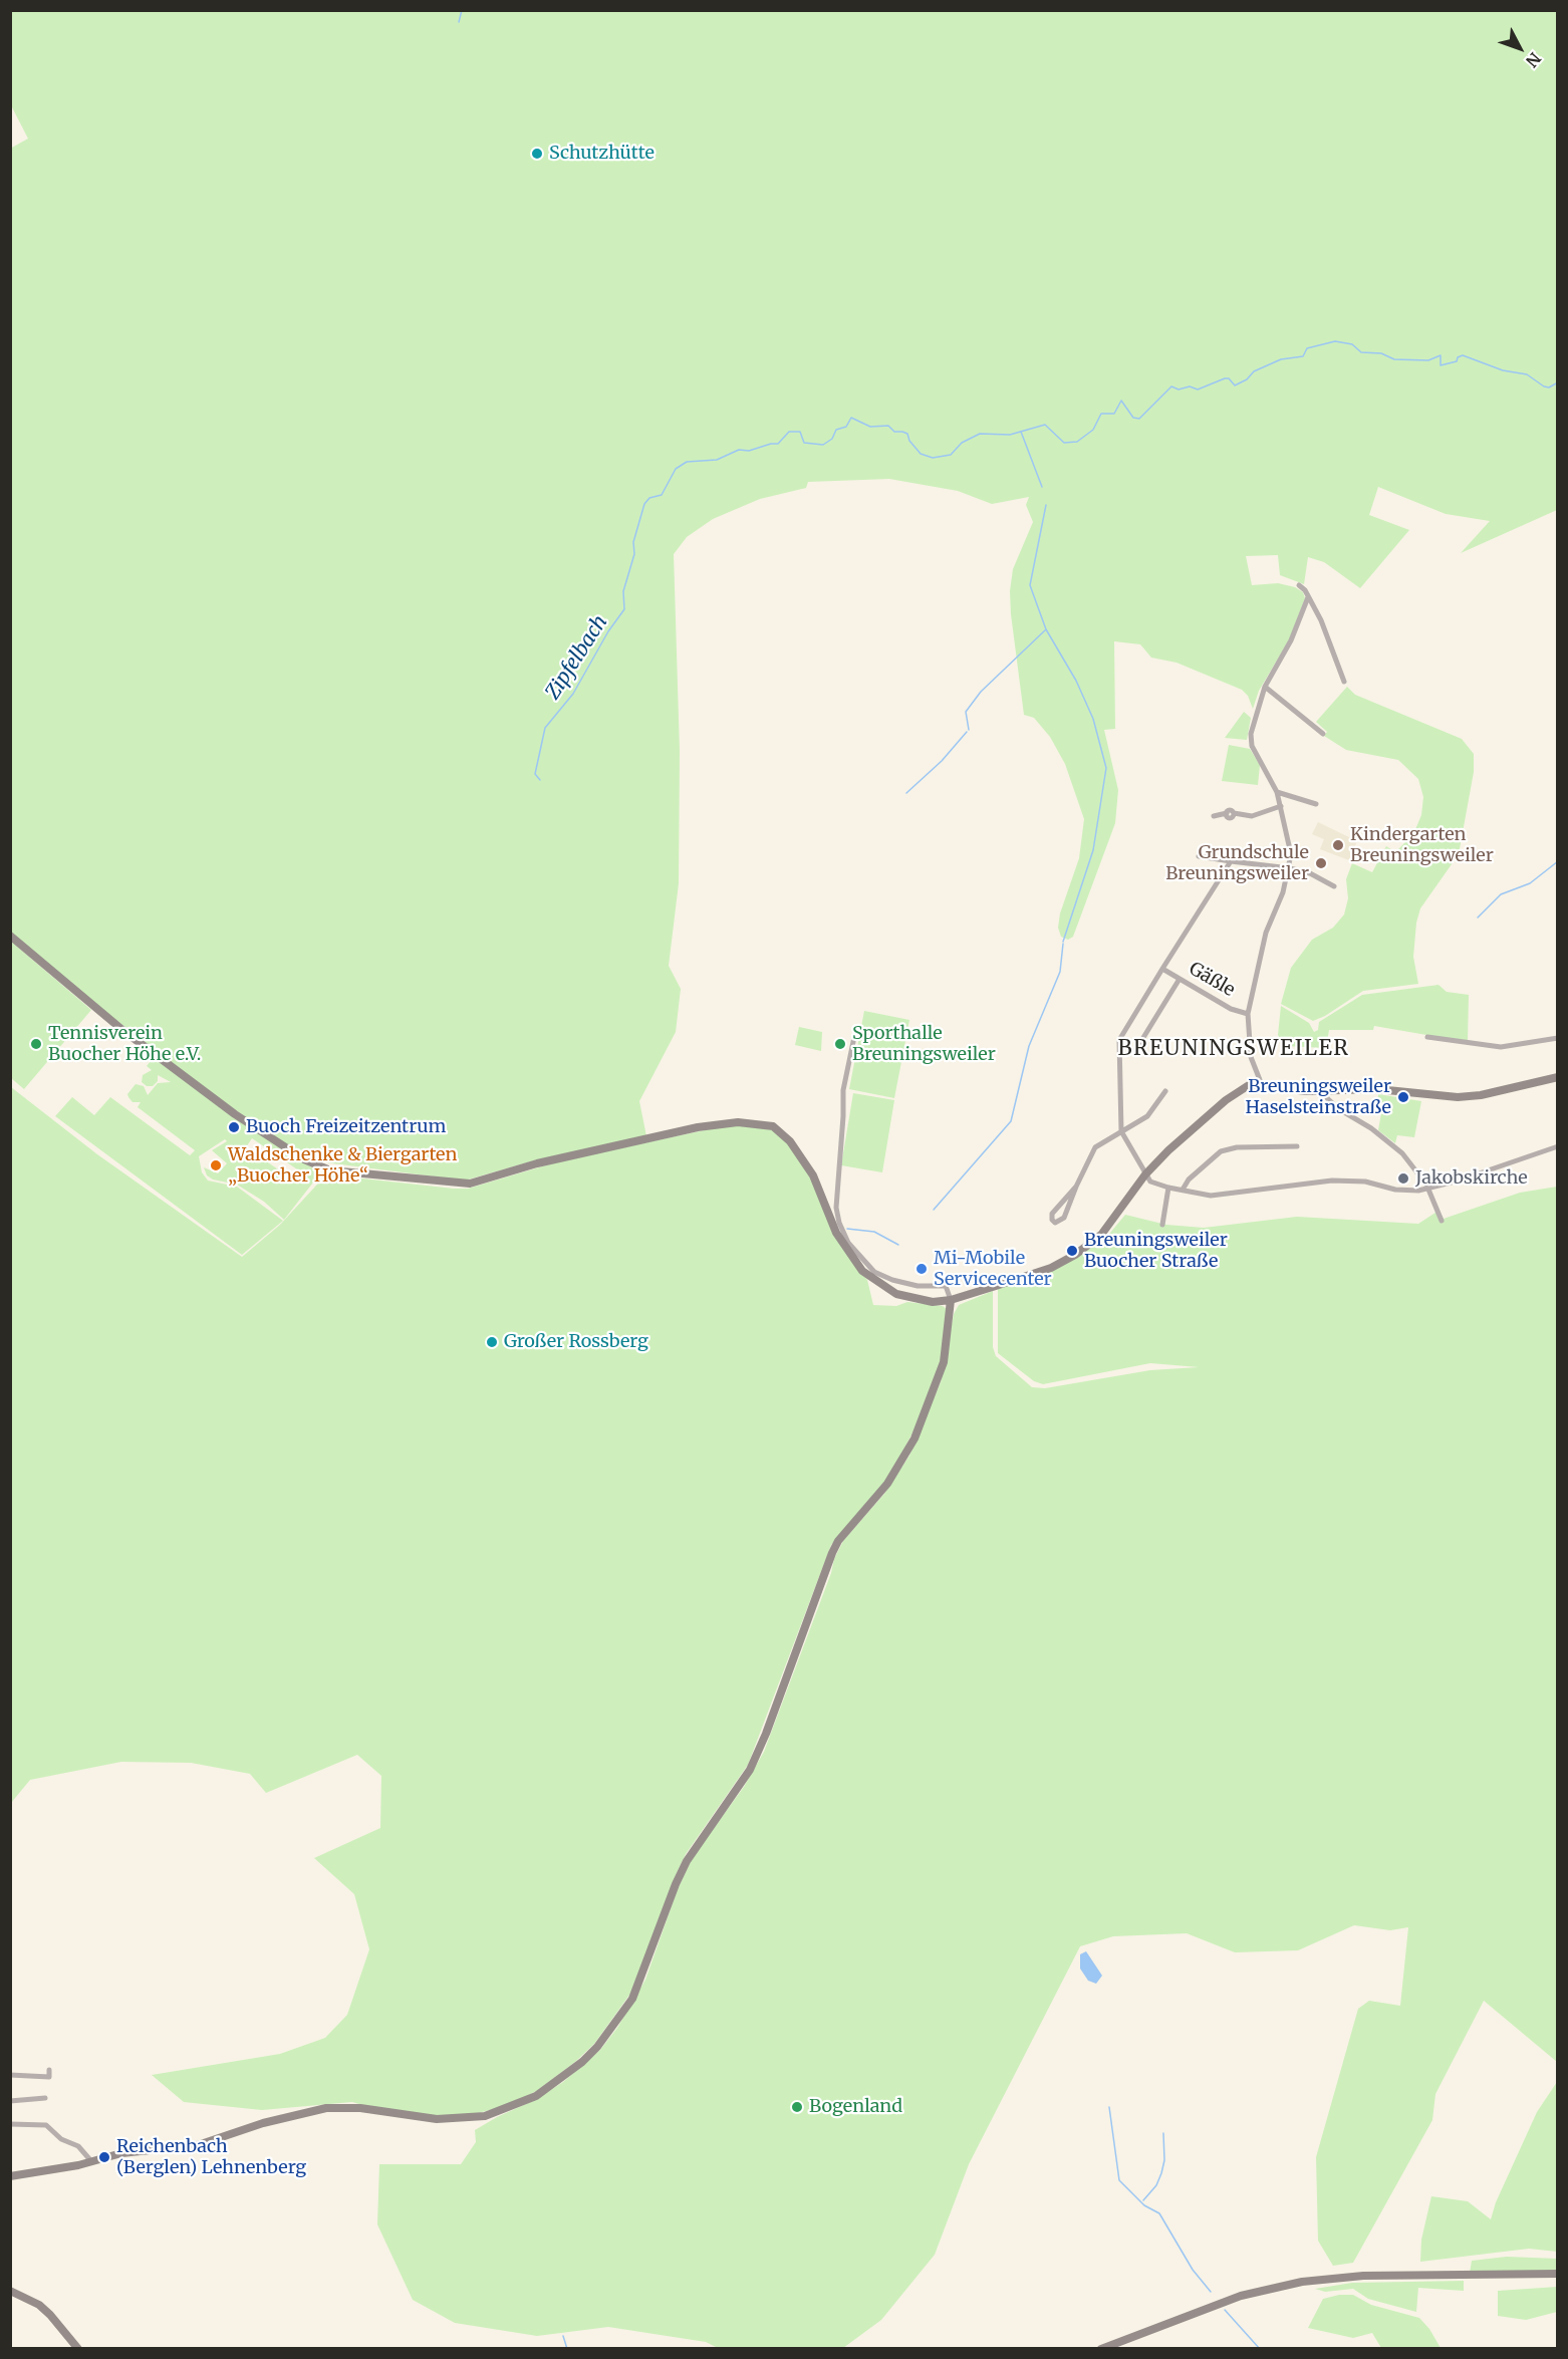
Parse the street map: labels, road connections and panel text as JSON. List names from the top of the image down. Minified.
{"streets":{"street":["Gäßle"]},"districts":["BREUNINGSWEILER"],"water":["Zipfelbach"],"places":["Schutzhütte","Kindergarten Breuningsweiler","Grundschule Breuningsweiler","Tennisverein Buocher Höhe e.V.","Sporthalle Breuningsweiler","Breuningsweiler Haselsteinstraße","Buoch Freizeitzentrum","Waldschenke & Biergarten „Buocher Höhe“","Jakobskirche","Breuningsweiler Buocher Straße","Mi-Mobile Servicecenter","Großer Rossberg","Bogenland","Reichenbach (Berglen) Lehnenberg"],"north":"bottom right"}
